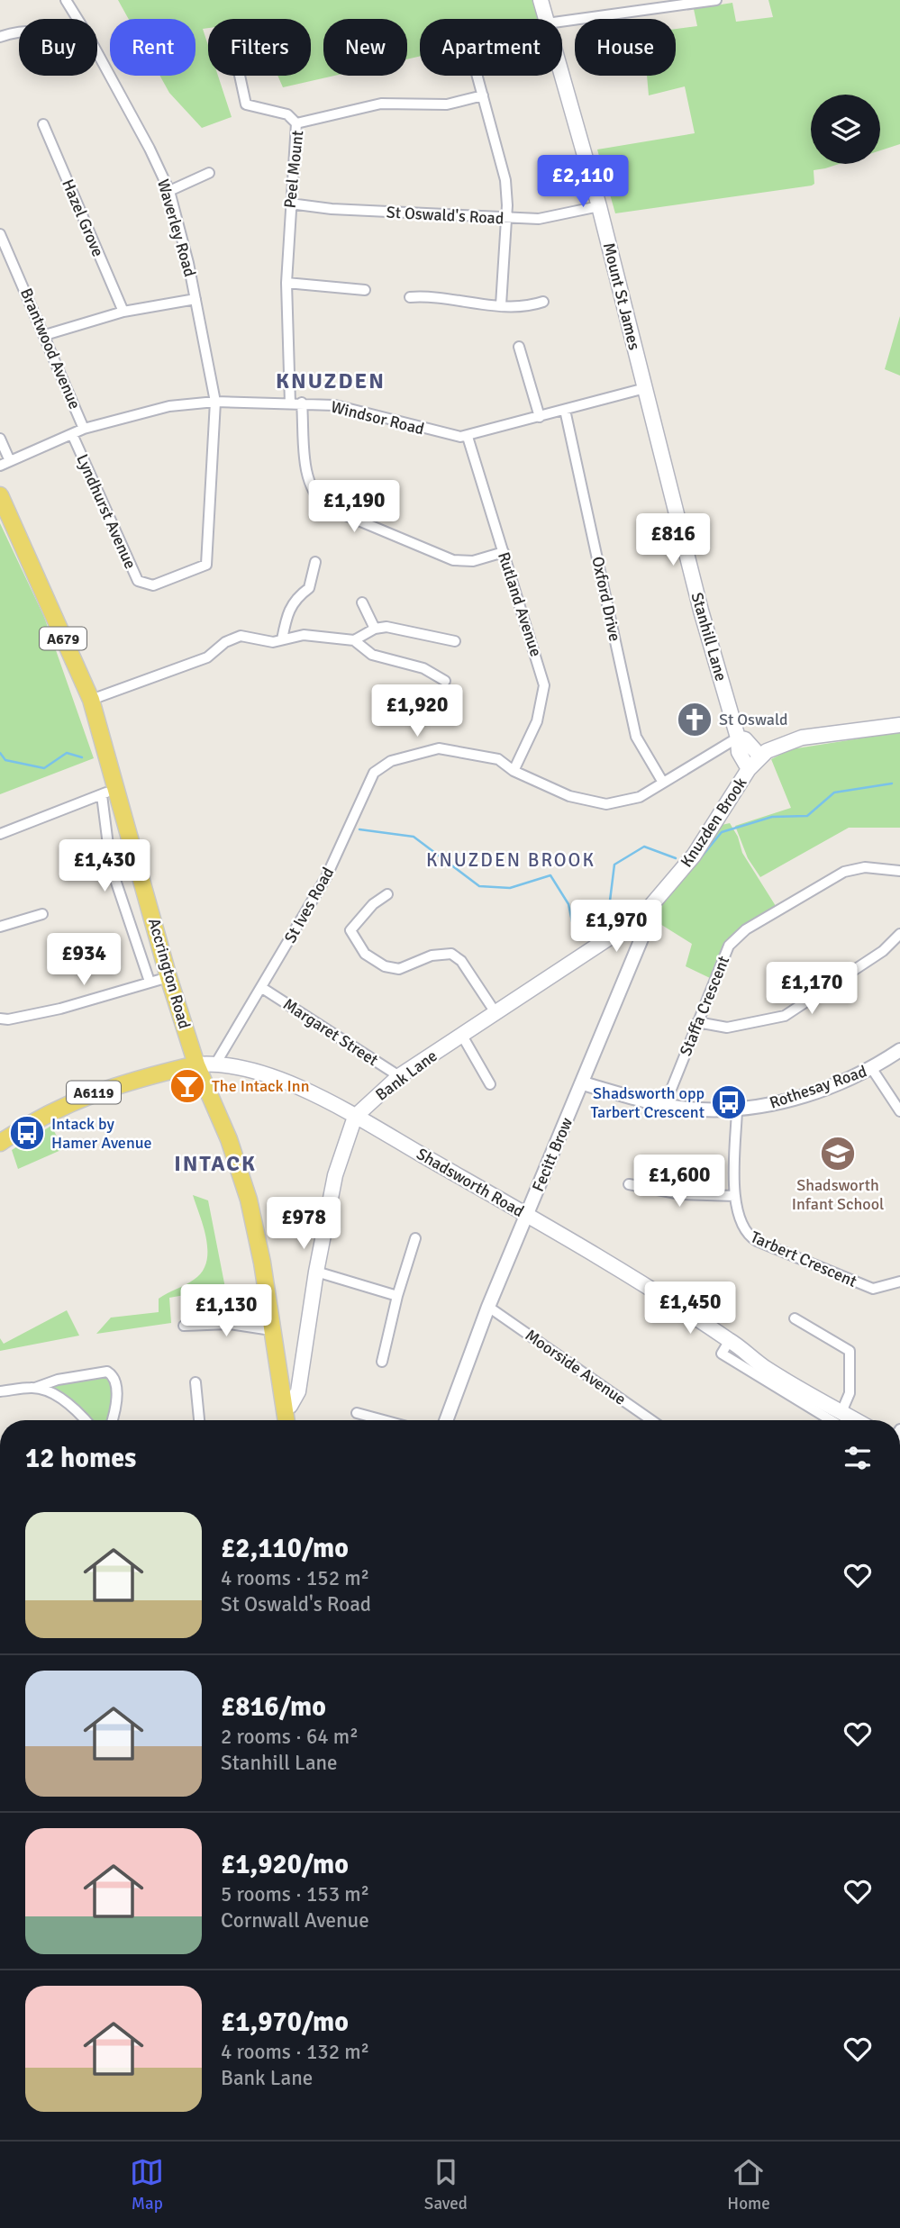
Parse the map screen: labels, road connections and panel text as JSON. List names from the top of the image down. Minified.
{"streets":{"main road":["Mount St James","Stanhill Lane","A679","Knuzden Brook","Accrington Road","Bank Lane","A6119","Shadsworth Road"],"street":["Peel Mount","St Oswald's Road","Hazel Grove","Waverley Road","Brantwood Avenue","Windsor Road","Lyndhurst Avenue","Oxford Drive","Rutland Avenue","St Ives Road","Staffa Crescent","Margaret Street","Rothesay Road","Fecitt Brow","Tarbert Crescent","Moorside Avenue"]},"crossings":[["Peel Mount","St Oswald's Road"],["Peel Mount","Windsor Road"],["St Oswald's Road","Mount St James"],["Waverley Road","Windsor Road"],["Waverley Road","Lyndhurst Avenue"],["Mount St James","Windsor Road"],["Mount St James","Stanhill Lane"],["Brantwood Avenue","Windsor Road"],["Windsor Road","Lyndhurst Avenue"],["Windsor Road","Oxford Drive"],["Windsor Road","Rutland Avenue"],["Windsor Road","Stanhill Lane"],["Oxford Drive","St Ives Road"],["Rutland Avenue","St Ives Road"],["Stanhill Lane","Knuzden Brook"],["Stanhill Lane","St Ives Road"],["Knuzden Brook","Bank Lane"],["Knuzden Brook","Fecitt Brow"],["St Ives Road","Margaret Street"],["St Ives Road","Shadsworth Road"],["Accrington Road","Bank Lane"],["Accrington Road","A6119"],["Accrington Road","Shadsworth Road"],["Staffa Crescent","Rothesay Road"],["Margaret Street","Bank Lane"],["Bank Lane","Fecitt Brow"],["Bank Lane","Shadsworth Road"],["Rothesay Road","Fecitt Brow"],["Rothesay Road","Tarbert Crescent"],["A6119","Shadsworth Road"],["Fecitt Brow","Shadsworth Road"],["Fecitt Brow","Moorside Avenue"]],"districts":["KNUZDEN","KNUZDEN BROOK","INTACK"],"places":{"church":["St Oswald"],"bar":["The Intack Inn"],"bus stop":["Shadsworth opp Tarbert Crescent","Intack by Hamer Avenue"],"school or university":["Shadsworth Infant School"]},"page":{"chip":["Buy","Rent","Filters","New","Apartment","House"],"price":["£2,110","£1,190","£816","£1,920","£1,430","£1,970","£934","£1,170","£1,600","£978","£1,450","£1,130"],"heading":"12 homes","list":[{"name":"£2,110/mo","note":"4 rooms · 152 m² · St Oswald's Road"},{"name":"£816/mo","note":"2 rooms · 64 m² · Stanhill Lane"},{"name":"£1,920/mo","note":"5 rooms · 153 m² · Cornwall Avenue"},{"name":"£1,970/mo","note":"4 rooms · 132 m² · Bank Lane"}],"tabs":["Map","Saved","Home"]}}
